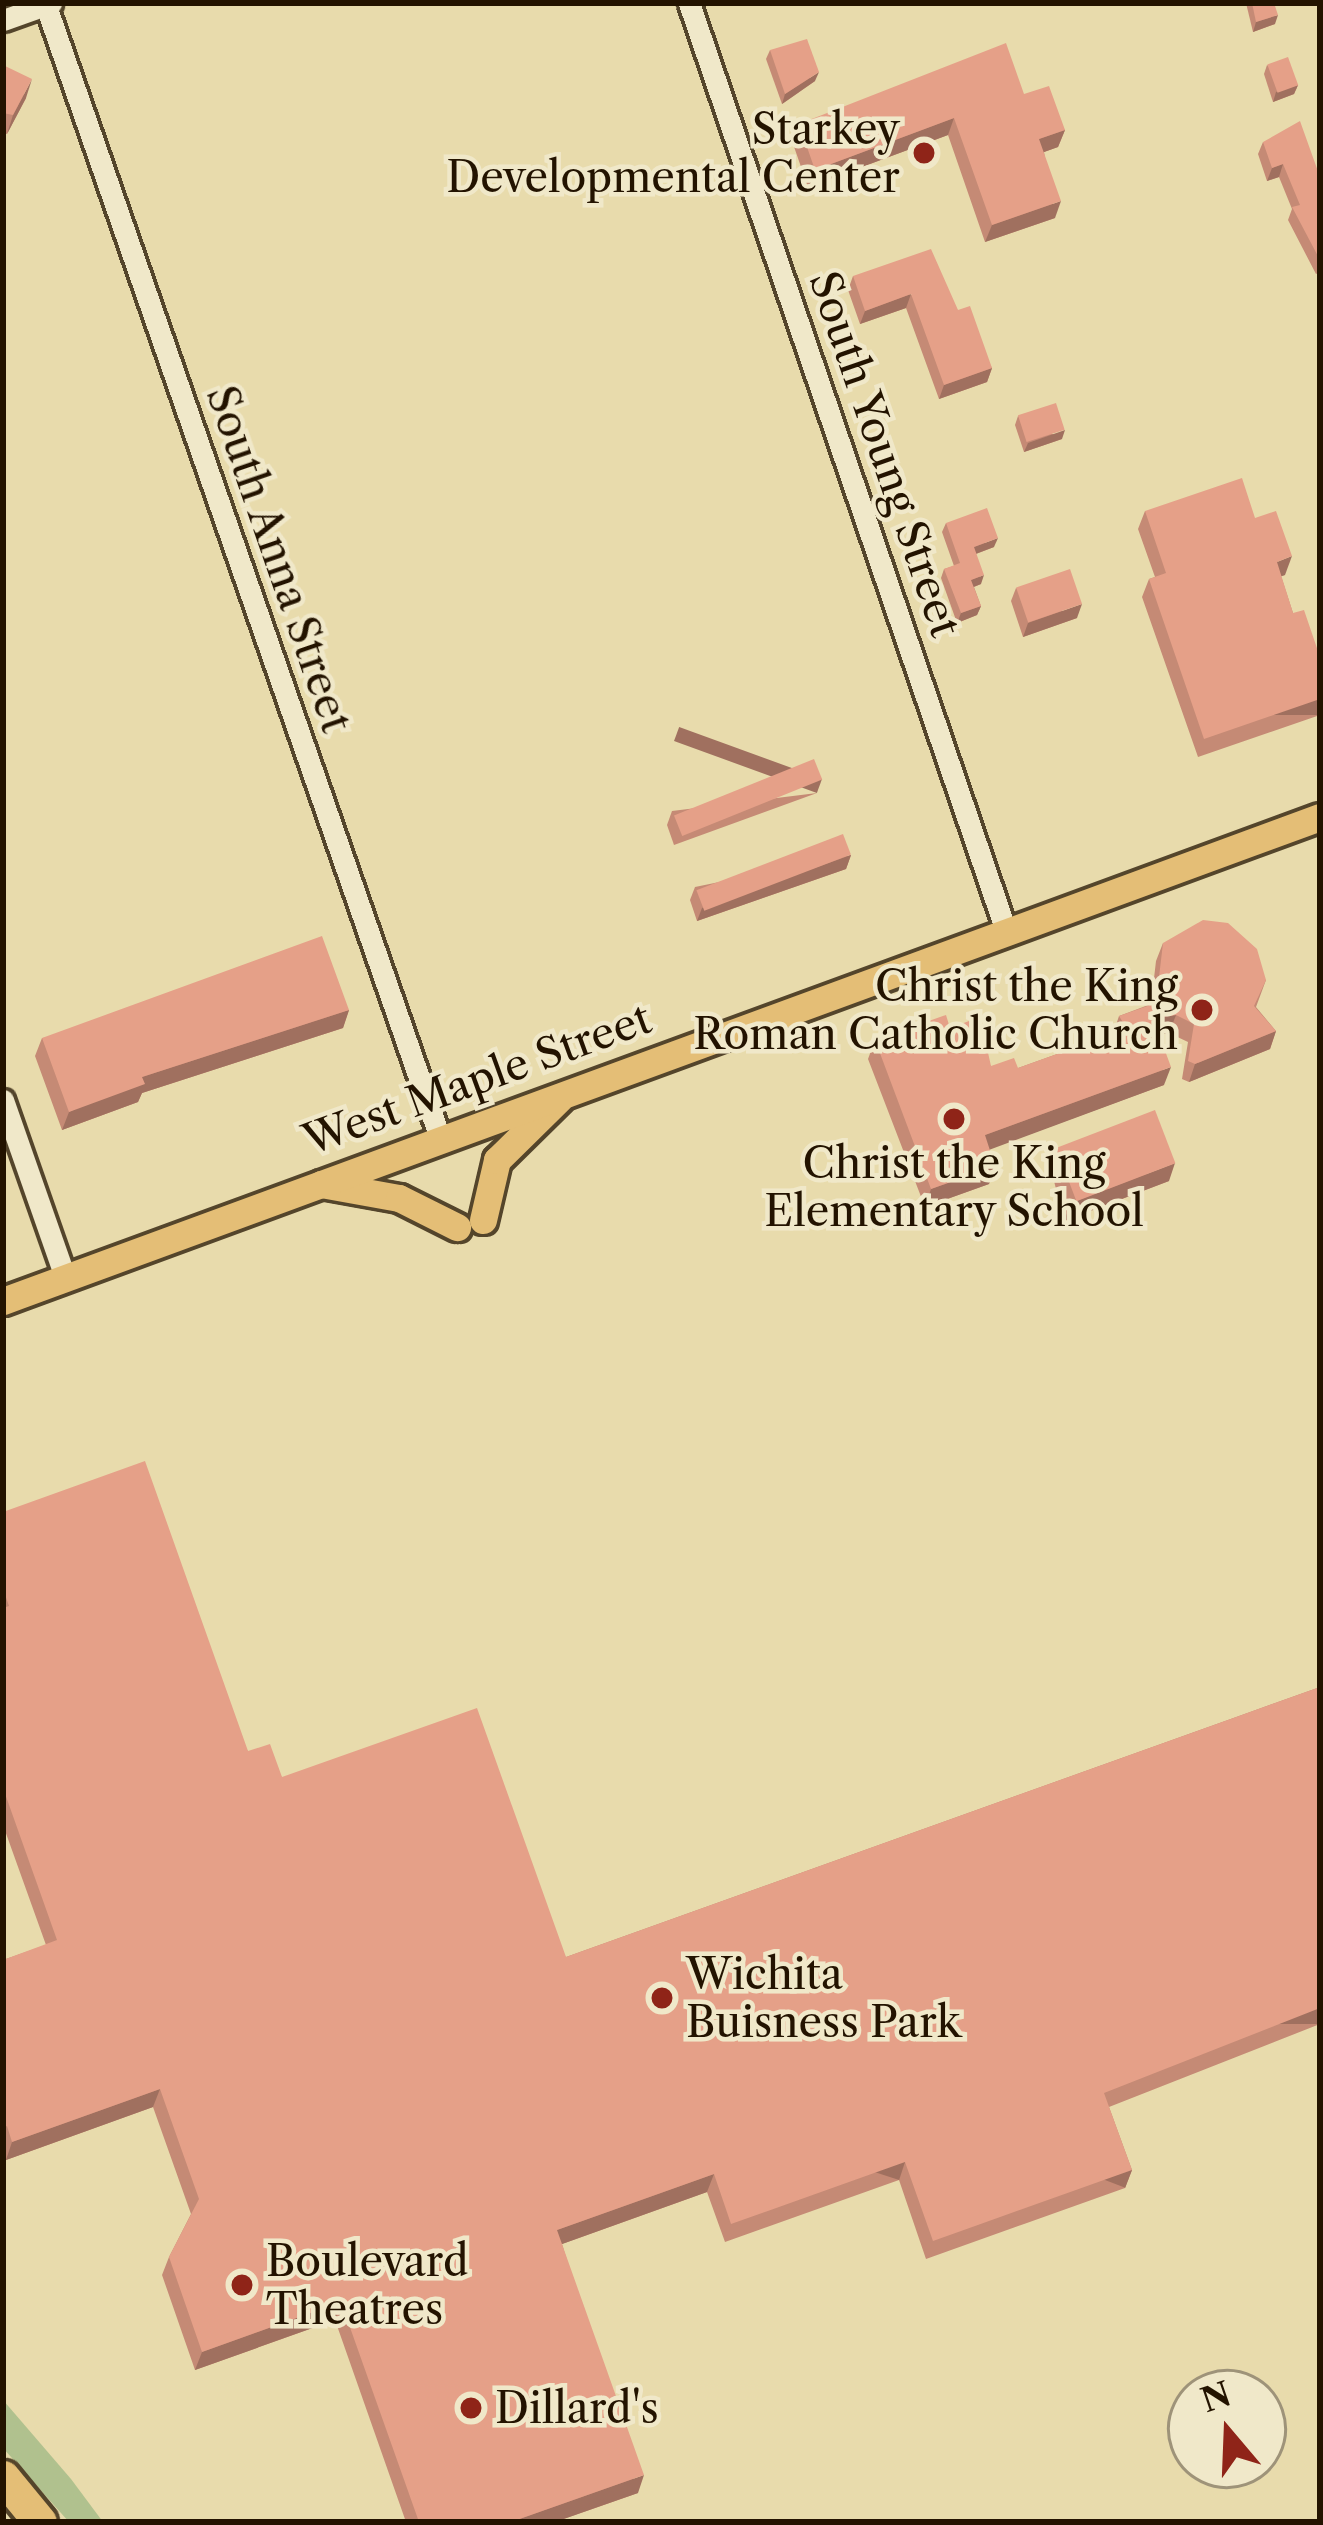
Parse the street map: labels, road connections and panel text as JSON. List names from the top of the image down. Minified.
{"streets":{"main road":["West Maple Street"],"street":["South Young Street","South Anna Street"]},"crossings":[["South Young Street","West Maple Street"],["South Anna Street","West Maple Street"]],"places":["Starkey Developmental Center","Christ the King Roman Catholic Church","Christ the King Elementary School","Wichita Buisness Park","Boulevard Theatres","Dillard's"],"north":"top"}
